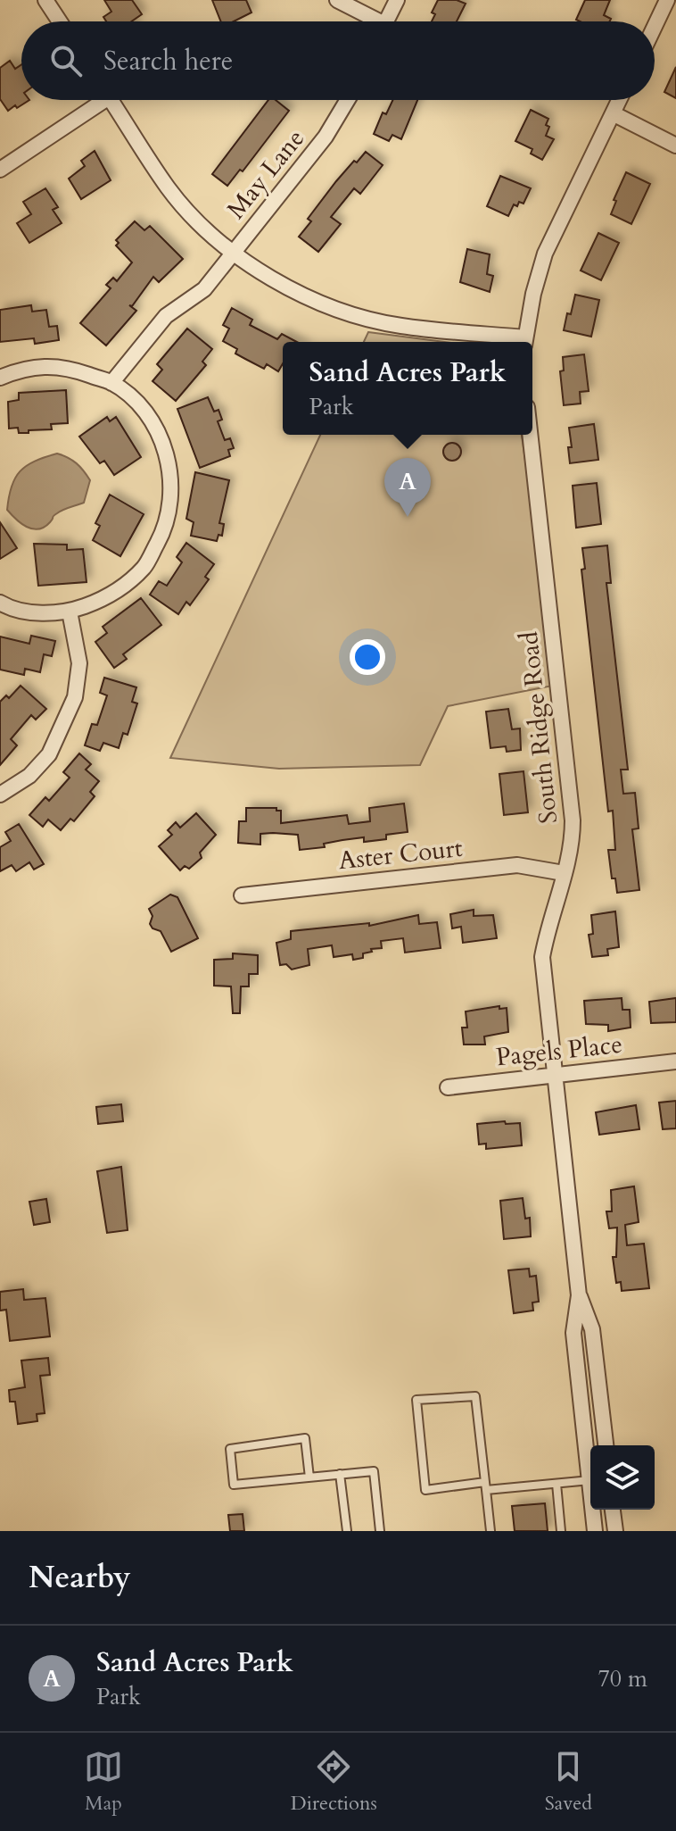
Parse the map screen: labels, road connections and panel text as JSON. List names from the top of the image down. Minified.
{"streets":{"street":["May Lane","South Ridge Road","Aster Court","Pagels Place"]},"crossings":[["South Ridge Road","Aster Court"],["South Ridge Road","Pagels Place"]],"page":{"search":"Search here","popup":["Sand Acres Park","Park"],"pins":"A","heading":"Nearby","list":[{"mark":"A","name":"Sand Acres Park","note":"Park","value":"70 m"}],"nav":["Map","Directions","Saved"]}}
